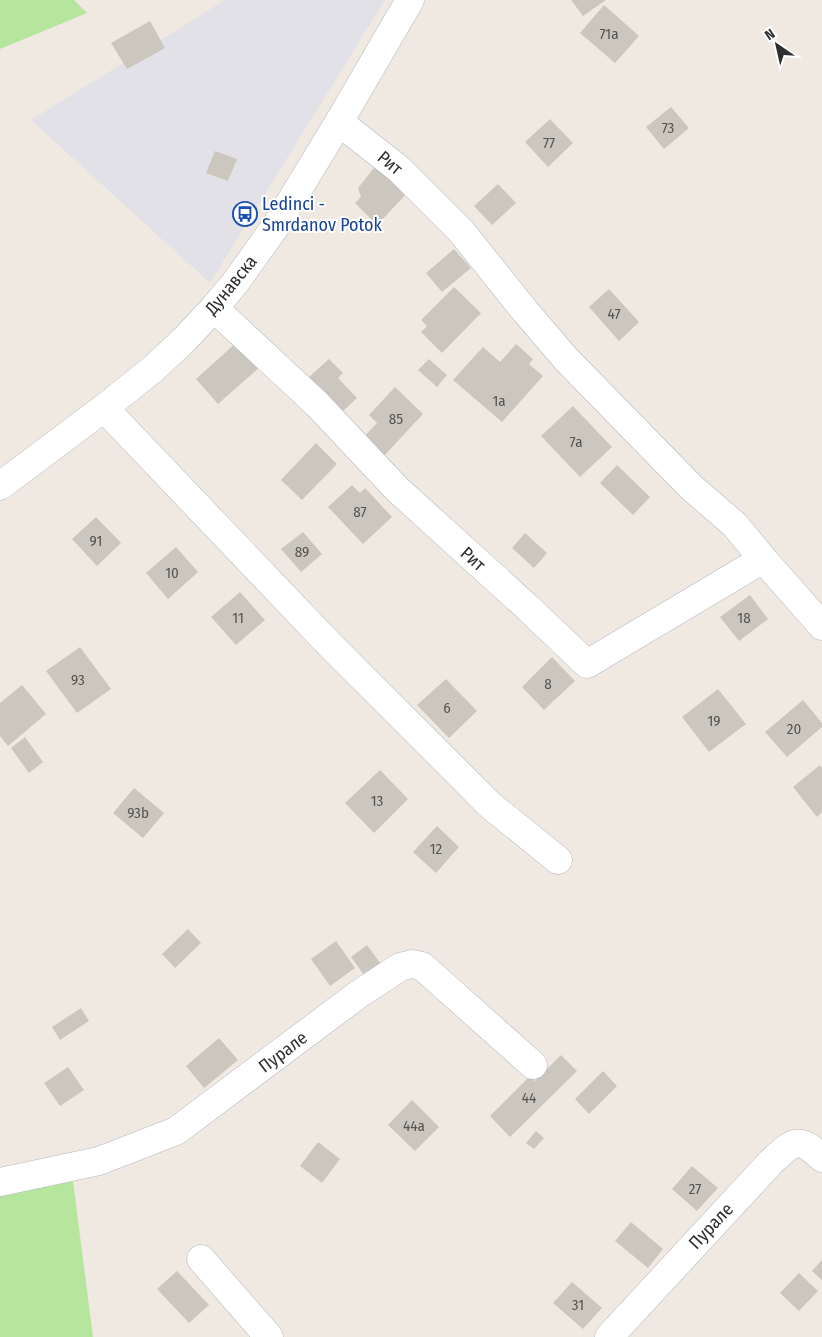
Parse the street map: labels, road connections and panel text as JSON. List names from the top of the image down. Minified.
{"streets":{"street":["Рит","Дунавска","Пурале"]},"crossings":[["Рит","Дунавска"]],"places":{"bus stop":["Ledinci - Smrdanov Potok"]},"house_numbers":["71a","73","77","47","1a","85","7a","87","91","89","10","11","18","93","8","6","19","20","13","93b","12","44","44a","27","31"],"north":"top left"}
